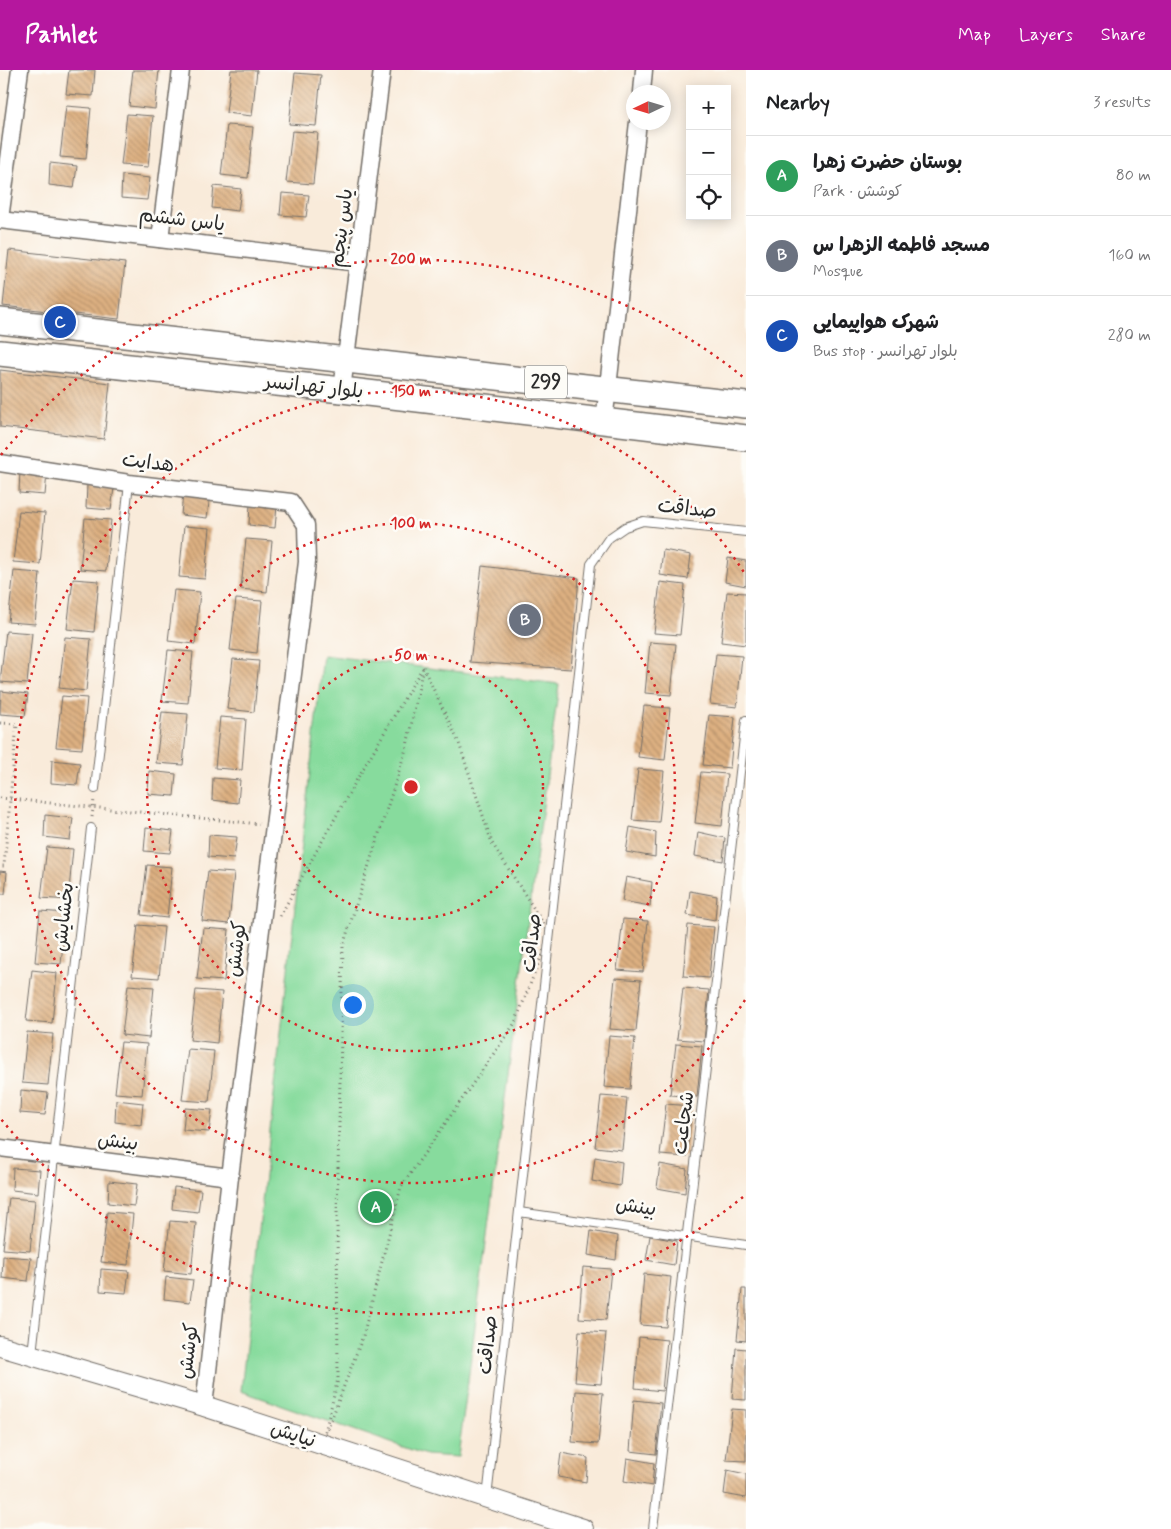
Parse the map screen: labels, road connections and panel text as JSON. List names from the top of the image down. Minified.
{"streets":{"main road":["299","بلوار تهرانسر"],"street":["یاس ششم","یاس پنجم","هدایت","کوشش","بینش","نیایش"],"lane":["صداقت","بخشایش","شجاعت"]},"crossings":[["یاس ششم","یاس پنجم"],["یاس پنجم","بلوار تهرانسر"],["هدایت","کوشش"],["صداقت","بینش"],["صداقت","نیایش"],["بخشایش","بینش"],["بخشایش","نیایش"],["کوشش","بینش"],["کوشش","نیایش"],["شجاعت","بینش"]],"north":"left","page":{"header":"Pathlet","nav":["Map","Layers","Share"],"heading":["Nearby","3 results"],"map_buttons":["+","−"],"list":[{"mark":"A","name":"بوستان حضرت زهرا","note":"Park · کوشش","value":"80 m"},{"mark":"B","name":"مسجد فاطمه الزهرا س","note":"Mosque","value":"160 m"},{"mark":"C","name":"شهرک هواپیمایی","note":"Bus stop · بلوار تهرانسر","value":"280 m"}],"pins":["C","B","A"]},"rings":["200 m","150 m","100 m","50 m"]}
